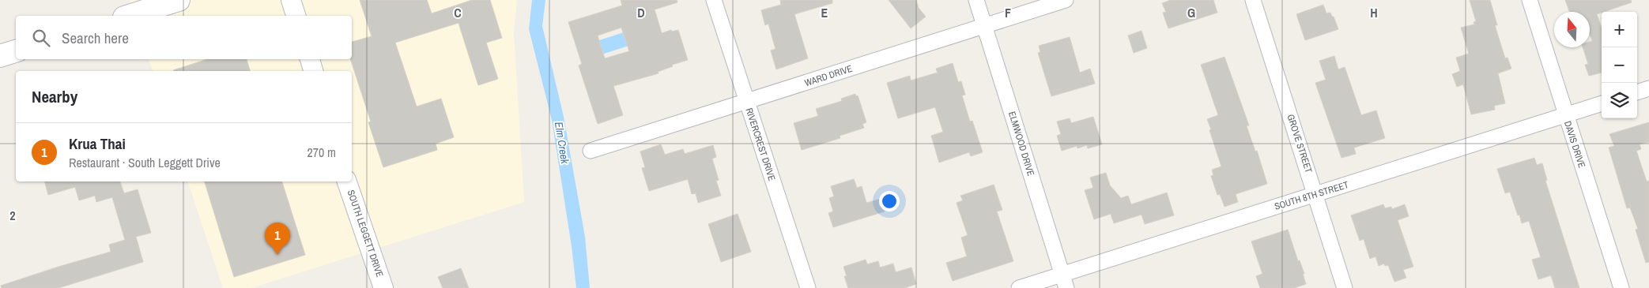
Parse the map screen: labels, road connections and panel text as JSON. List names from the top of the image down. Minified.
{"streets":{"street":["WARD DRIVE","ELMWOOD DRIVE","GROVE STREET","RIVERCREST DRIVE","DAVIS DRIVE","SOUTH 8TH STREET","SOUTH LEGGETT DRIVE"]},"crossings":[["WARD DRIVE","ELMWOOD DRIVE"],["WARD DRIVE","RIVERCREST DRIVE"],["ELMWOOD DRIVE","SOUTH 8TH STREET"],["GROVE STREET","SOUTH 8TH STREET"],["DAVIS DRIVE","SOUTH 8TH STREET"]],"water":["Elm Creek"],"north":"top","page":{"map_buttons":["+","−"],"search":"Search here","heading":"Nearby","list":[{"mark":"1","name":"Krua Thai","note":"Restaurant · South Leggett Drive","value":"270 m"}],"pins":"1"},"grid":{"columns":["C","D","E","F","G","H"],"rows":["2"]}}
